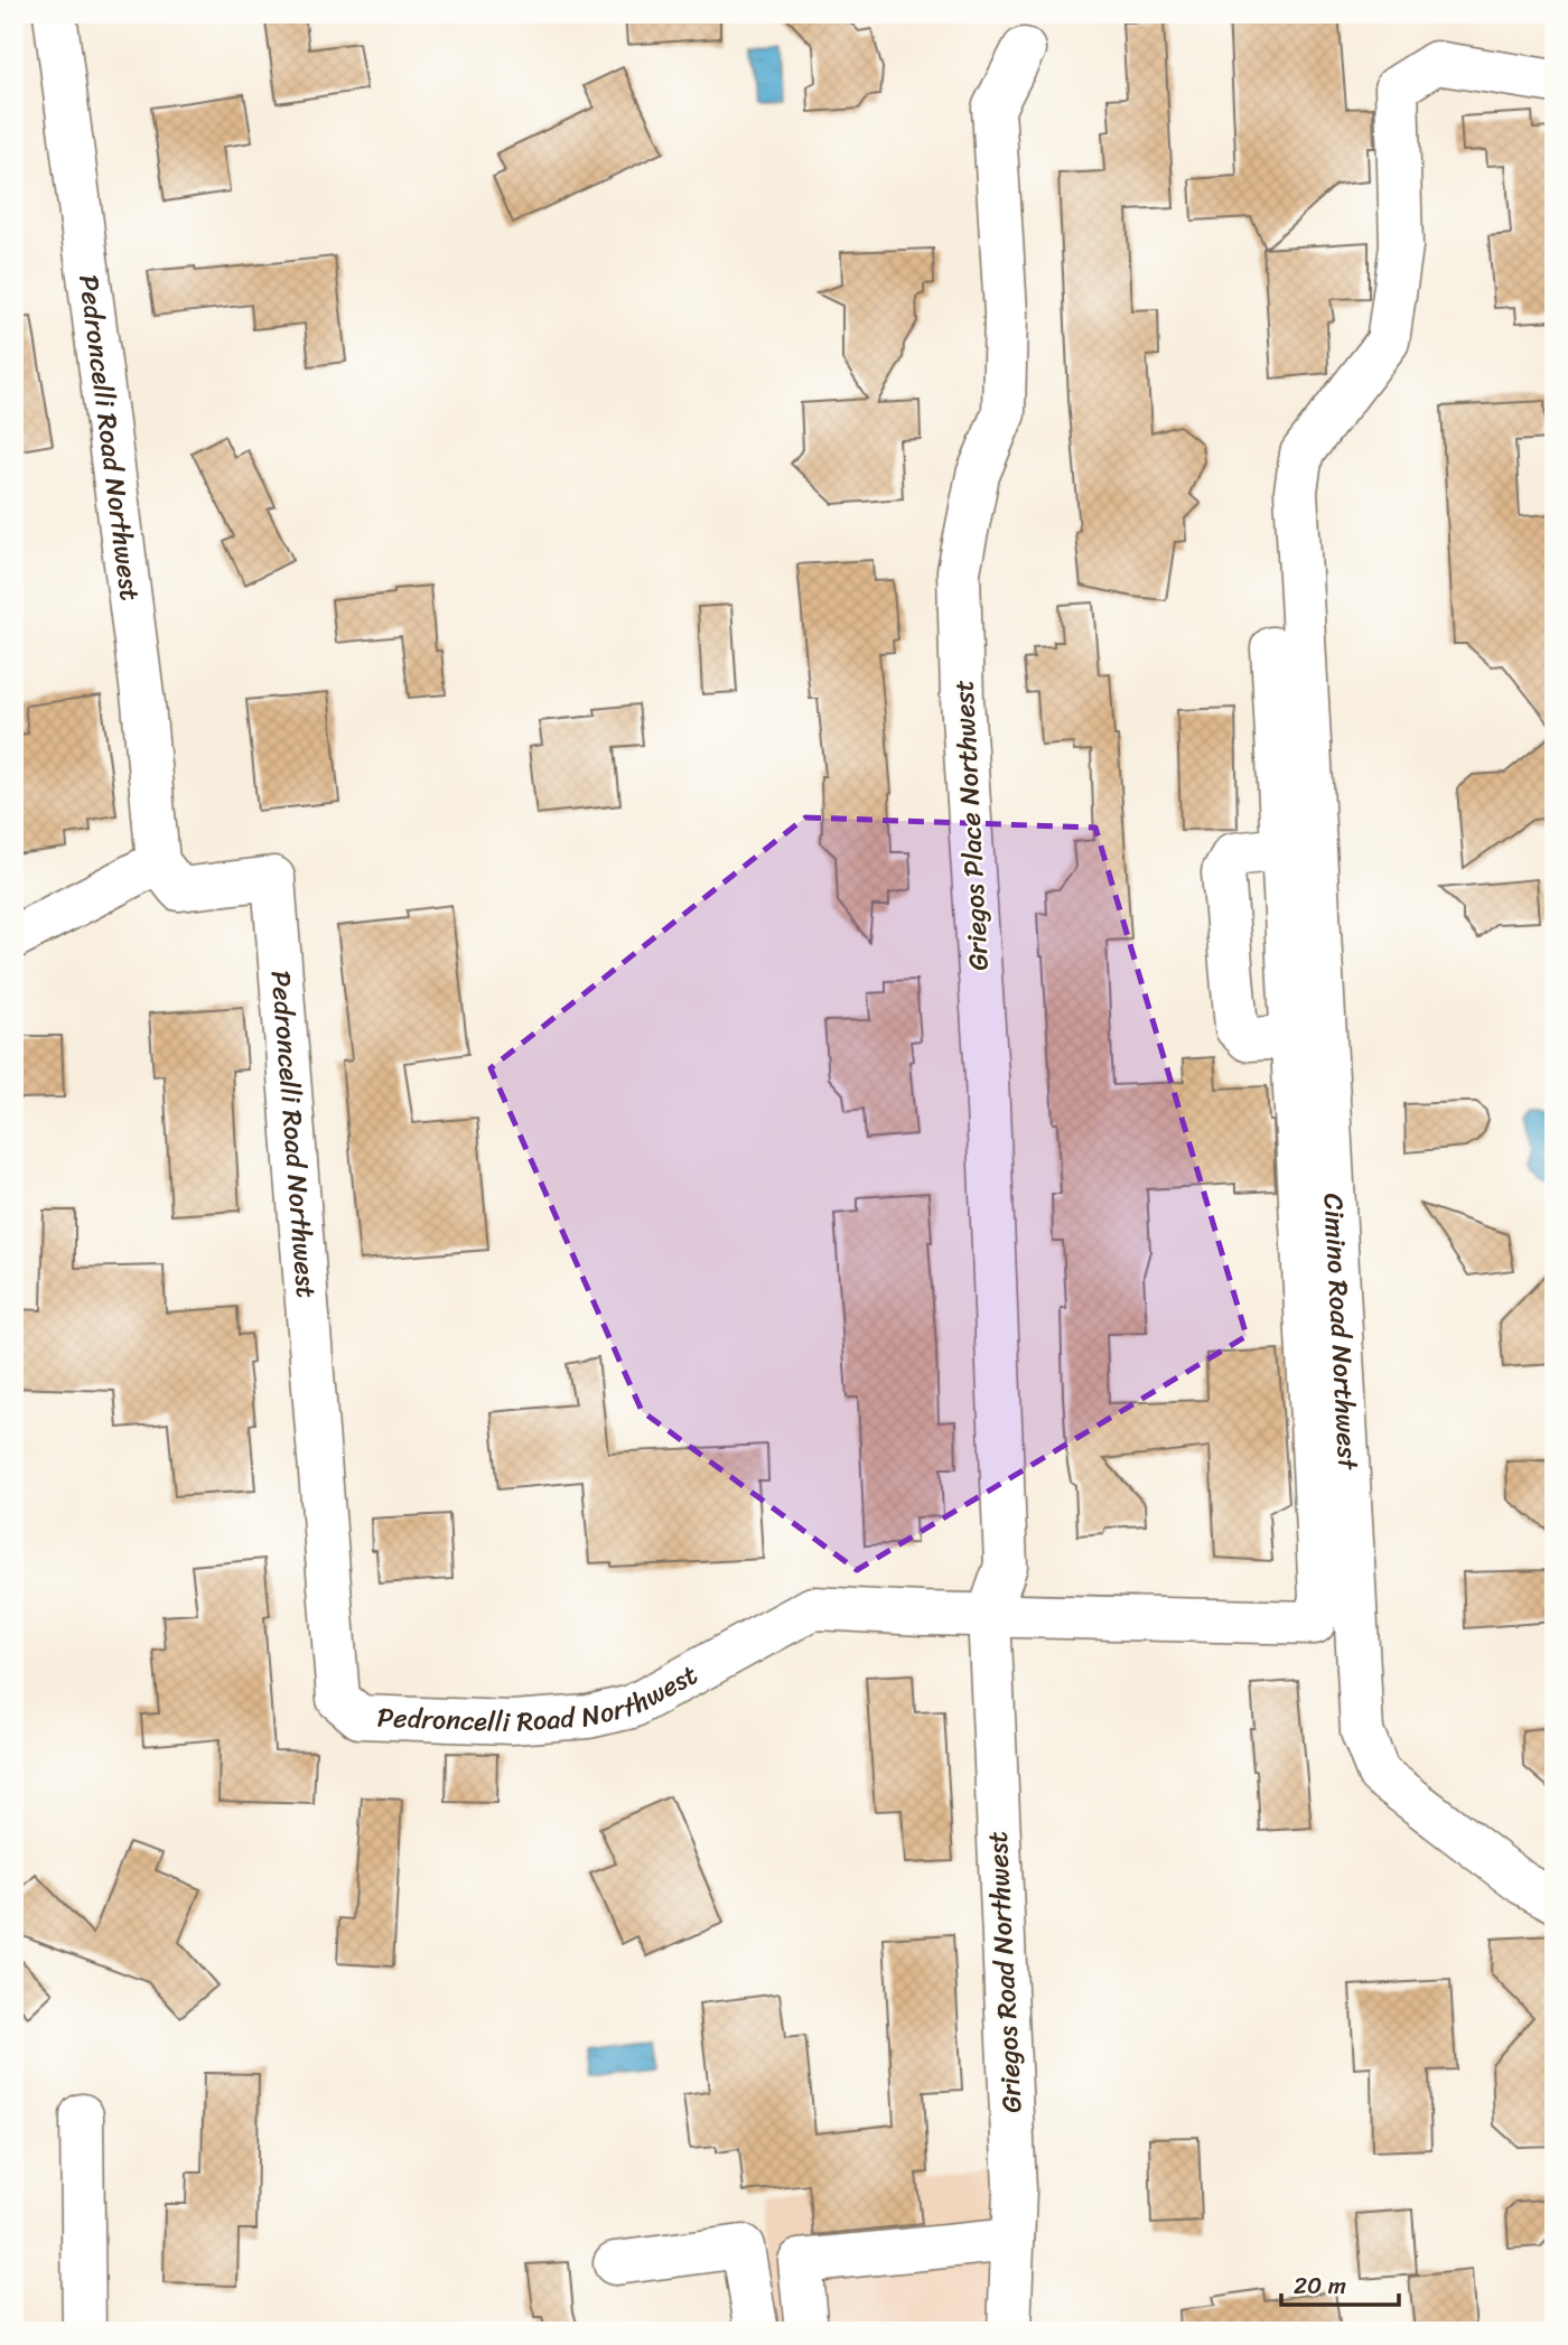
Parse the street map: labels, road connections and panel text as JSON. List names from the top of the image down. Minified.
{"streets":{"street":["Pedroncelli Road Northwest","Griegos Place Northwest","Cimino Road Northwest","Griegos Road Northwest"]},"crossings":[["Pedroncelli Road Northwest","Griegos Place Northwest"],["Pedroncelli Road Northwest","Griegos Road Northwest"],["Griegos Place Northwest","Griegos Road Northwest"]],"scale_bar":"20 m"}
